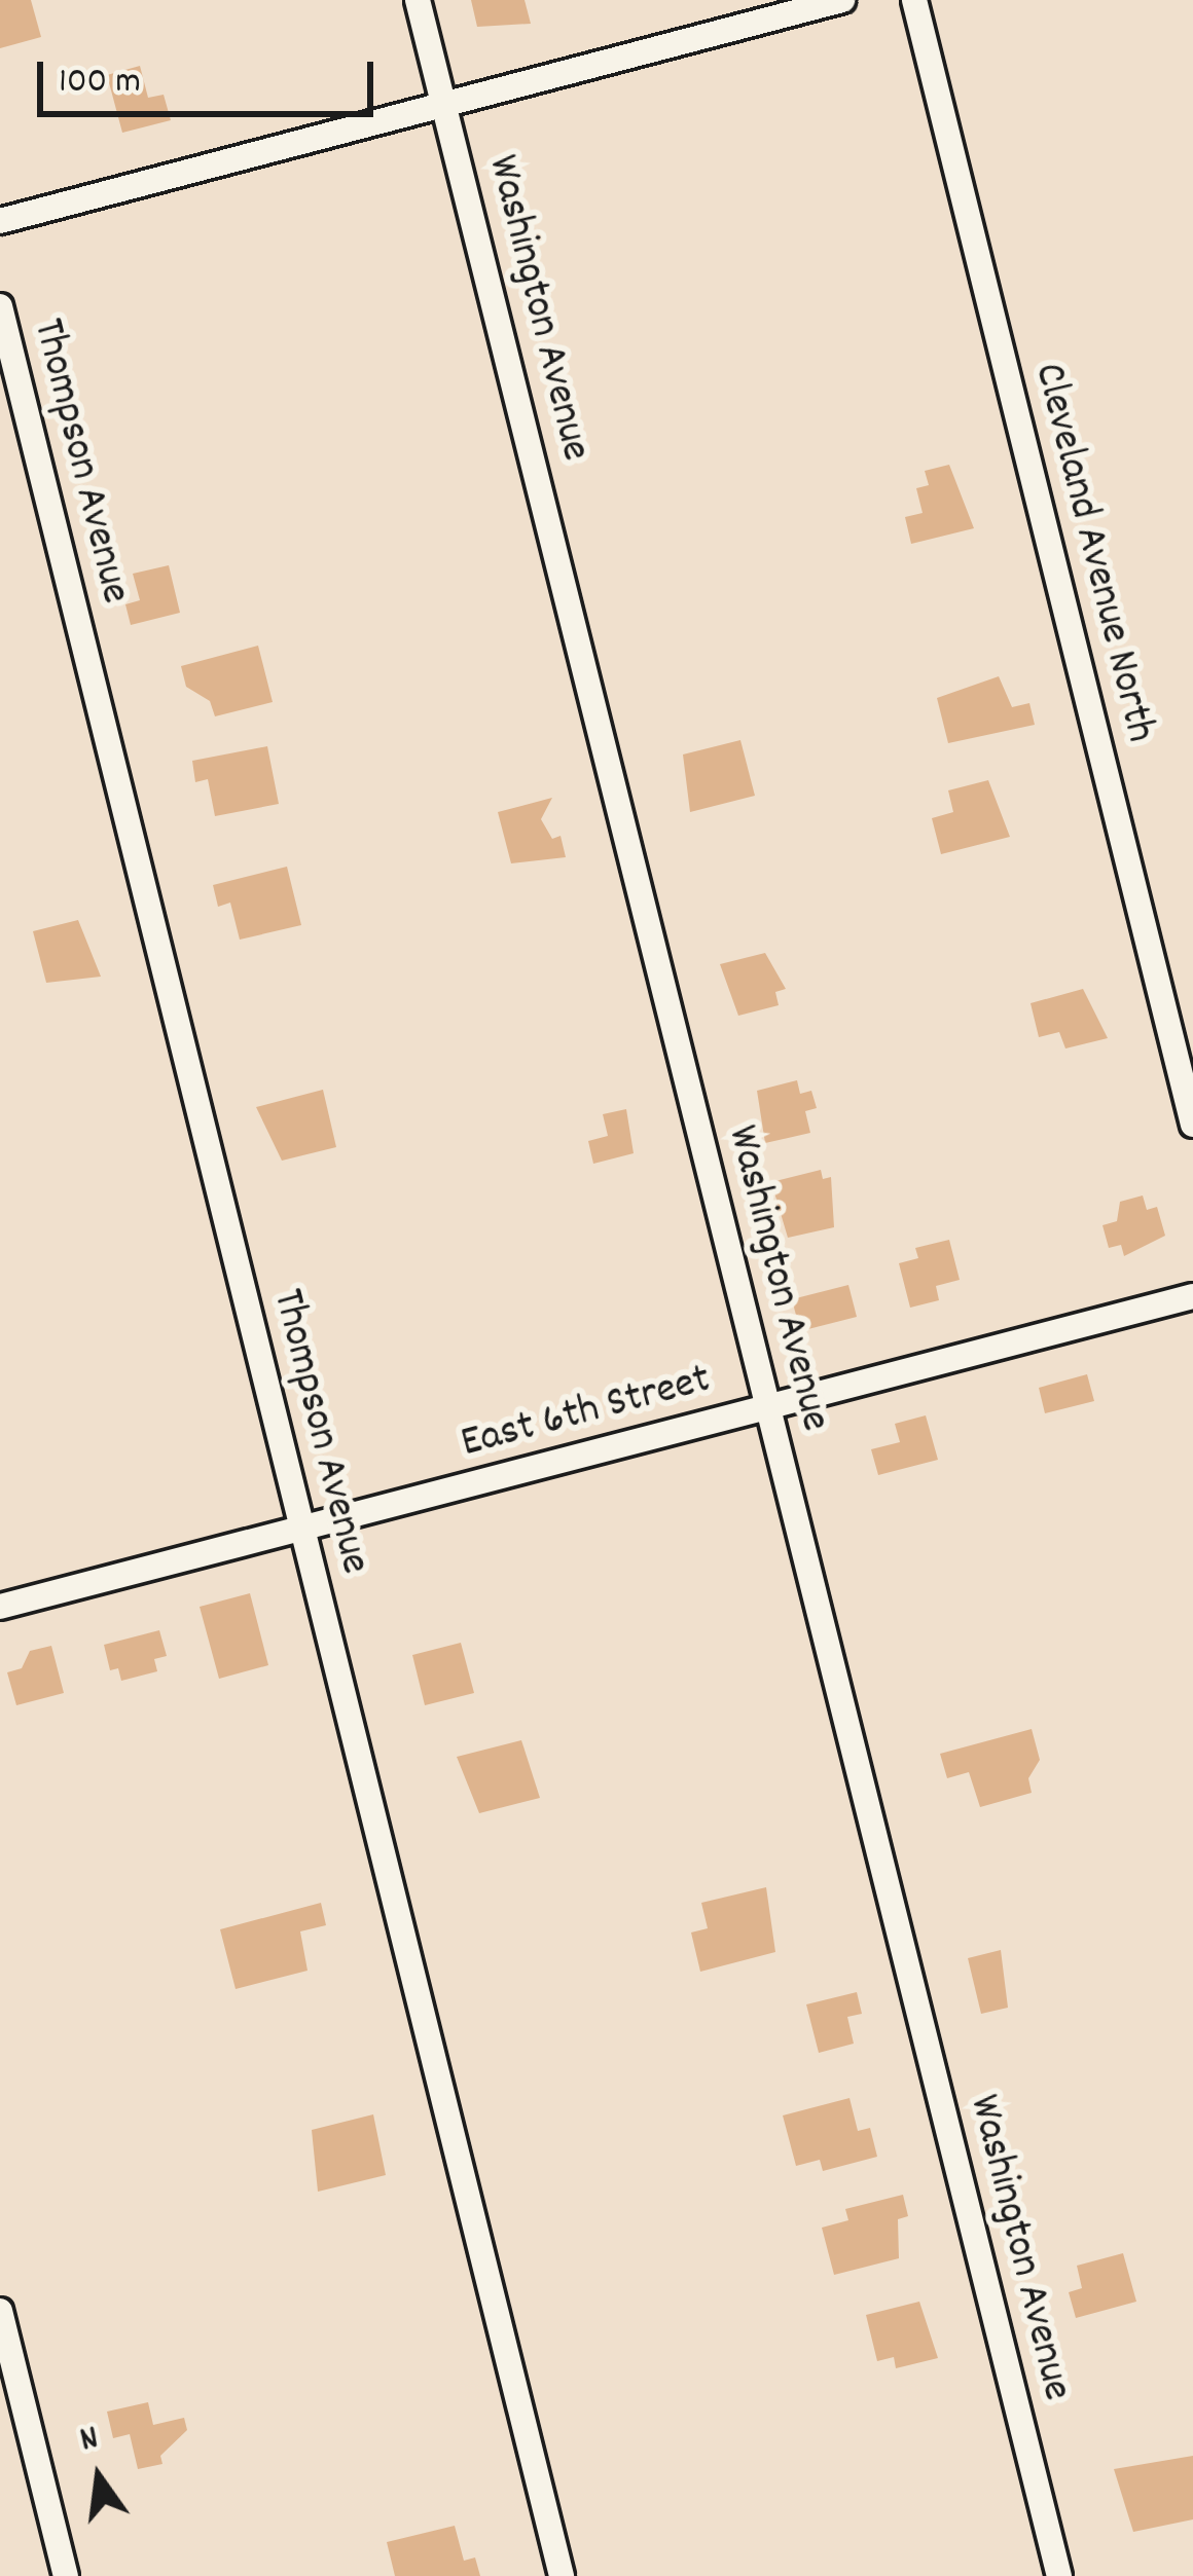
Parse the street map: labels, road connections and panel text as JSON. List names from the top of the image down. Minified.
{"streets":{"street":["Washington Avenue","Thompson Avenue","Cleveland Avenue North","East 6th Street"]},"crossings":[["Washington Avenue","East 6th Street"],["Thompson Avenue","East 6th Street"]],"scale_bar":"100 m","north":"top"}
